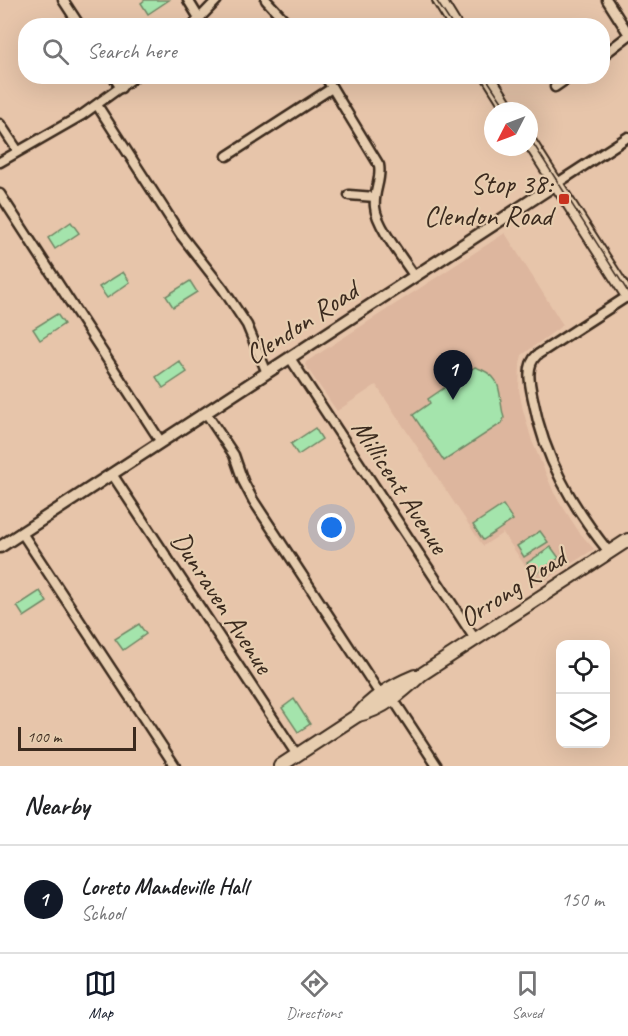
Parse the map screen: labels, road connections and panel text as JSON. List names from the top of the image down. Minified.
{"streets":{"main road":["Orrong Road"],"street":["Clendon Road","Millicent Avenue","Dunraven Avenue"]},"crossings":[["Clendon Road","Millicent Avenue"],["Clendon Road","Dunraven Avenue"],["Millicent Avenue","Orrong Road"],["Orrong Road","Dunraven Avenue"]],"places":{"transit":["Stop 38: Clendon Road"]},"scale_bar":"100 m","north":"bottom left","page":{"search":"Search here","pins":"1","scale":"100 m","heading":"Nearby","list":[{"mark":"1","name":"Loreto Mandeville Hall","note":"School","value":"150 m"}],"nav":["Map","Directions","Saved"]}}
